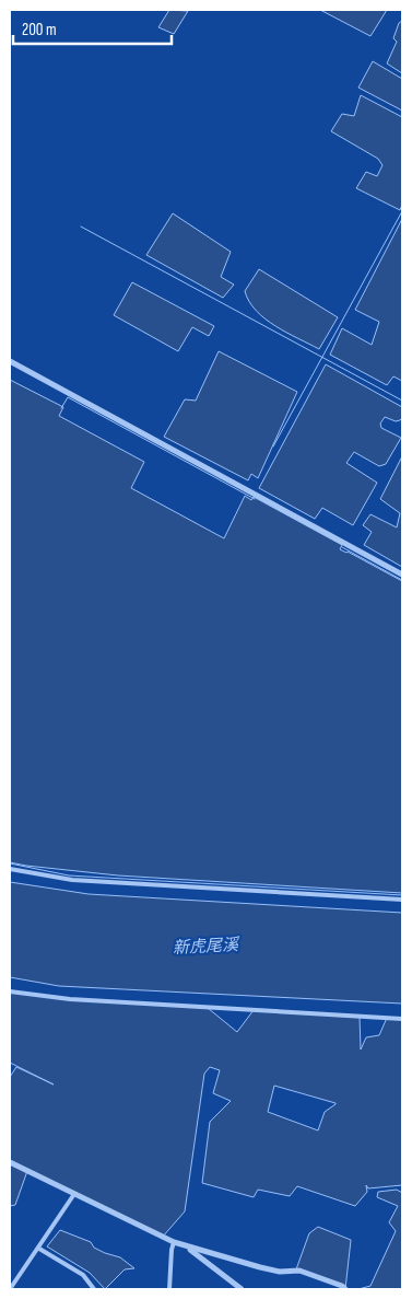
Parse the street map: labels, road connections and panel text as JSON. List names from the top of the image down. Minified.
{"water":["新虎尾溪"],"scale_bar":"200 m"}
